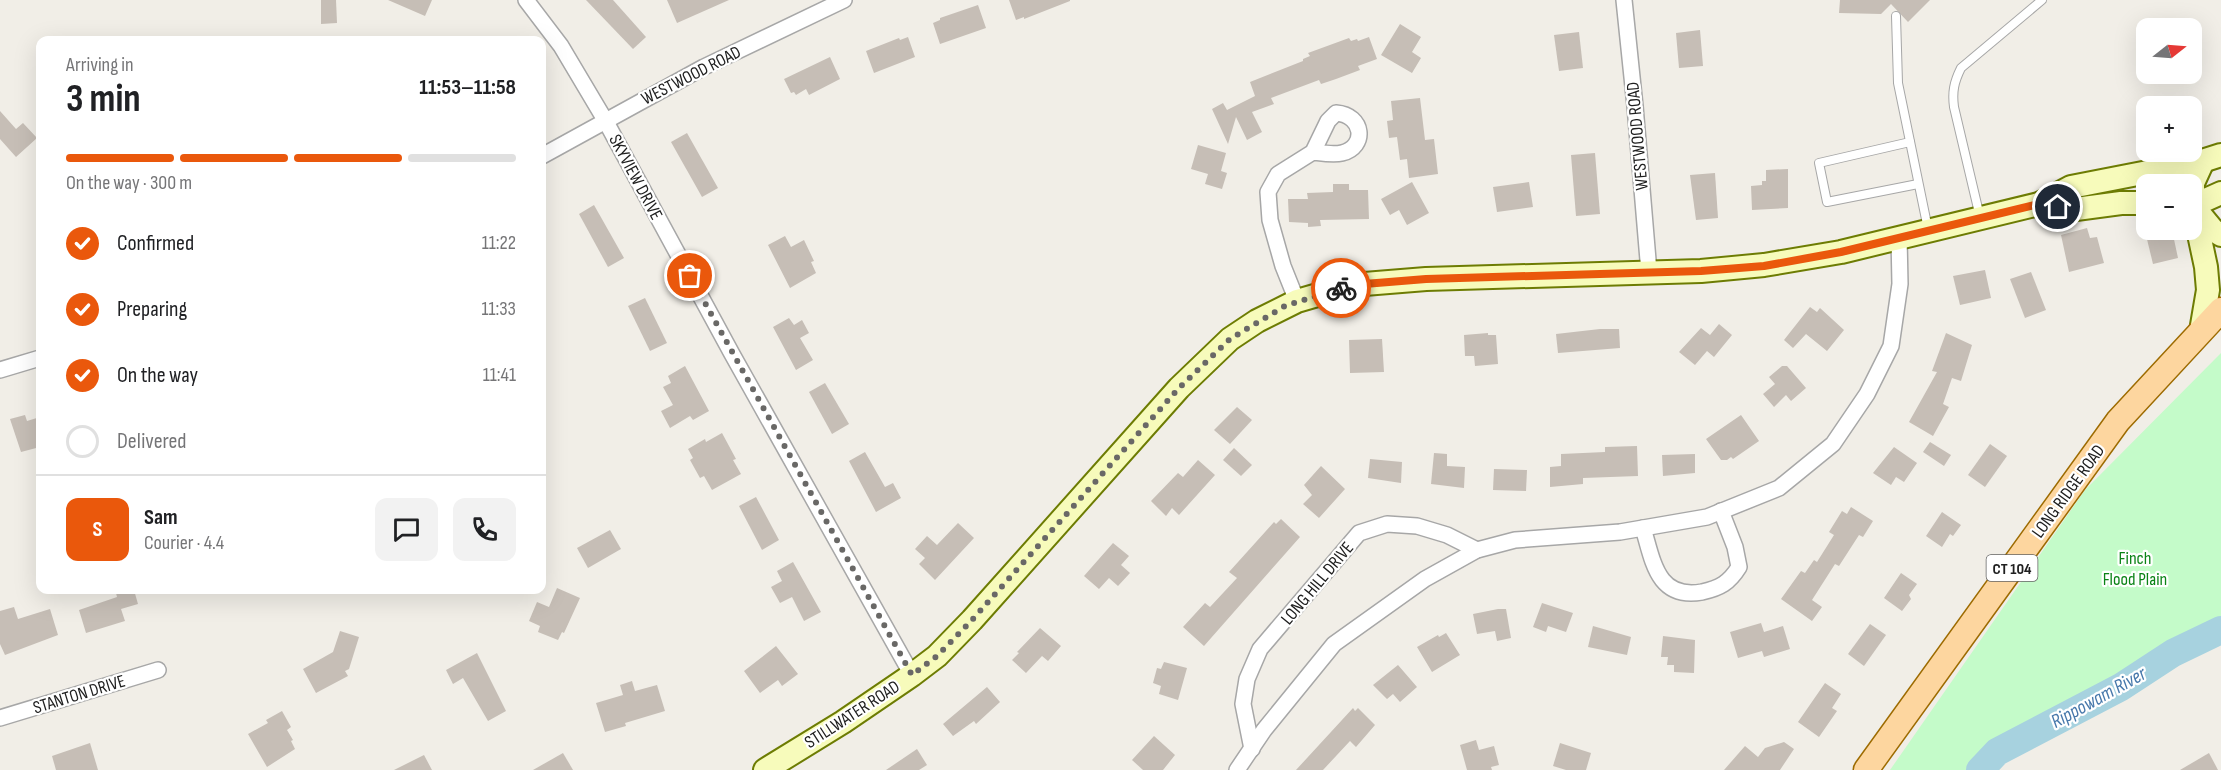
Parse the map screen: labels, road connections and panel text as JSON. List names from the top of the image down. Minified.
{"streets":{"main road":["LONG RIDGE ROAD","CT 104","STILLWATER ROAD"],"street":["WESTWOOD ROAD","SKYVIEW DRIVE","LONG HILL DRIVE","STANTON DRIVE"]},"crossings":[["WESTWOOD ROAD","SKYVIEW DRIVE"],["WESTWOOD ROAD","STILLWATER ROAD"],["SKYVIEW DRIVE","STILLWATER ROAD"],["LONG RIDGE ROAD","STILLWATER ROAD"]],"water":["Rippowam River"],"parks":["Finch Flood Plain"],"north":"right","page":{"map_buttons":["+","−"],"heading":["3 min","Arriving in","11:53–11:58"],"panel":["Sam","Courier · 4.4"],"bar":"On the way · 300 m","list":[["Confirmed","11:22"],["Preparing","11:33"],["On the way","11:41"],"Delivered"],"round":"S"}}
